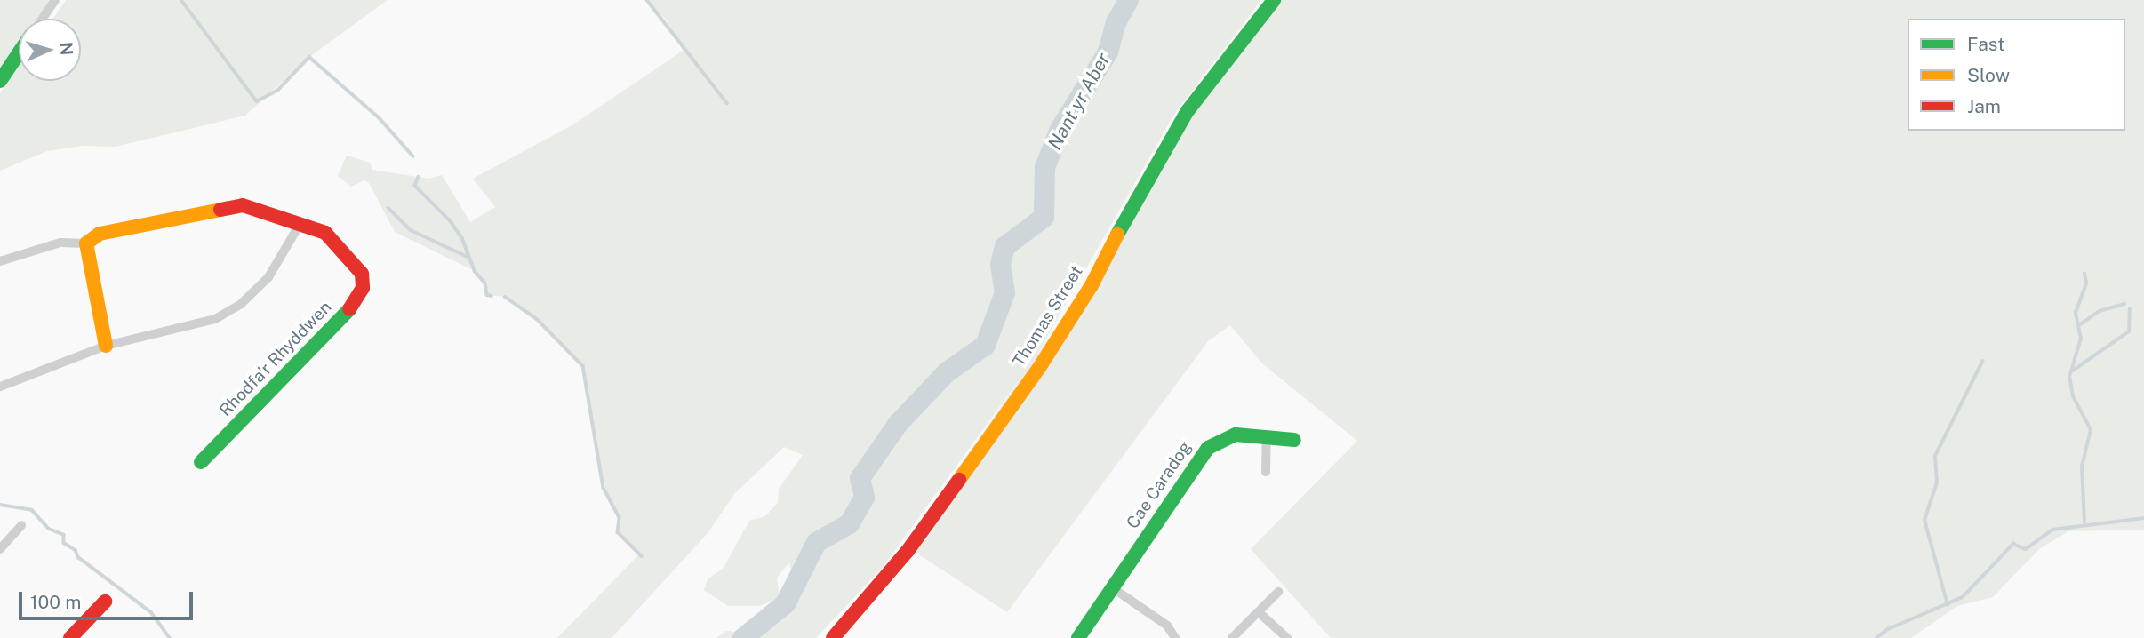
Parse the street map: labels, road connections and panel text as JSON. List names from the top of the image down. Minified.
{"streets":{"street":["Thomas Street","Rhodfa'r Rhyddwen","Cae Caradog"]},"water":["Nant yr Aber"],"legend":["Fast","Slow","Jam"],"scale_bar":"100 m","north":"right"}
